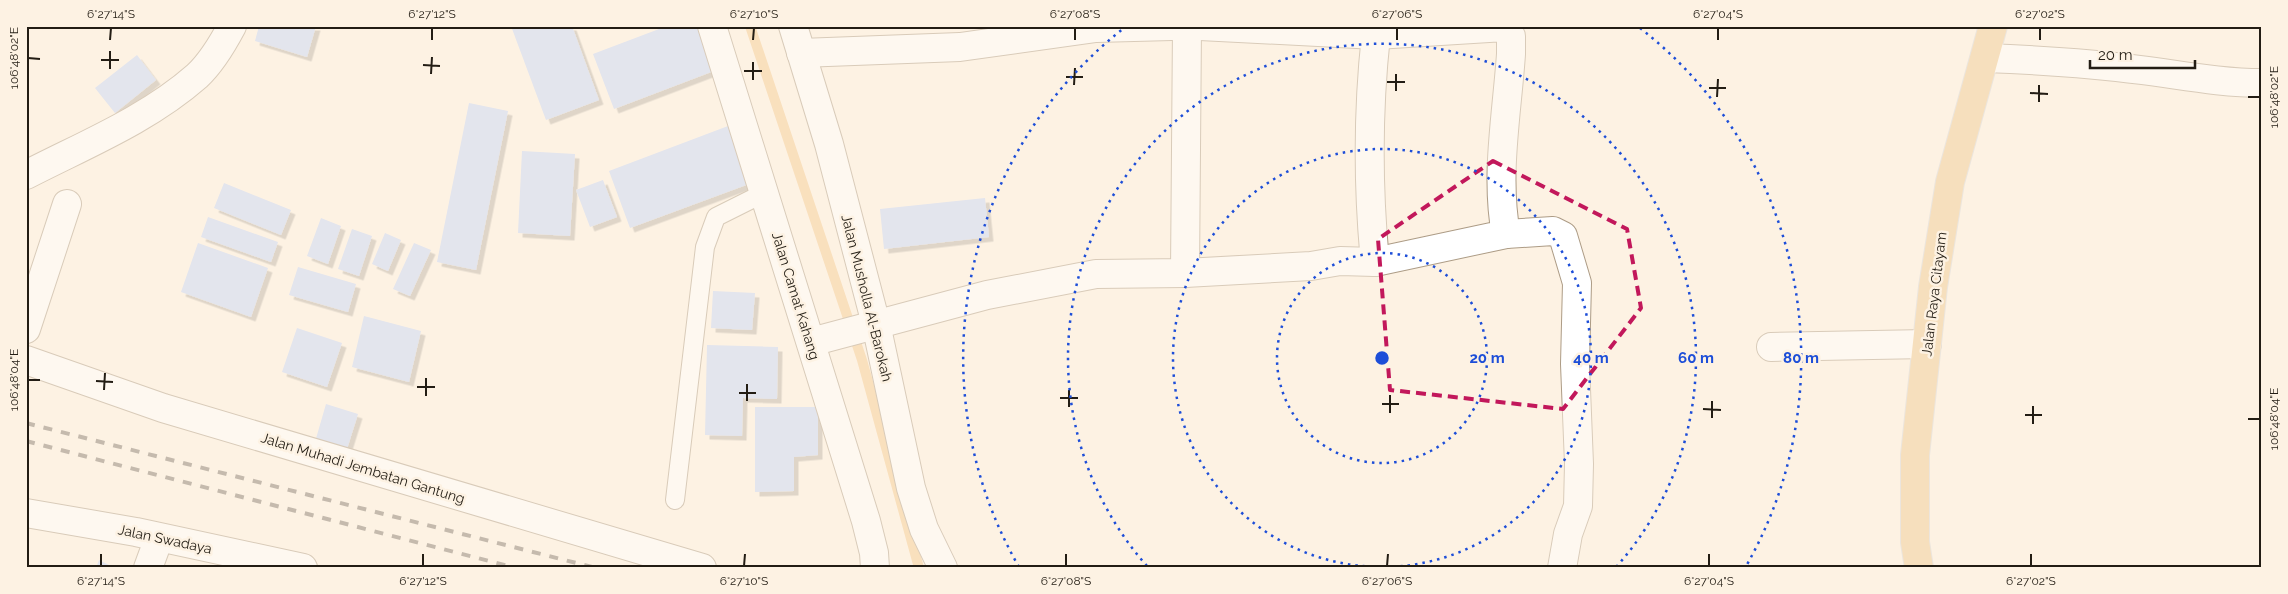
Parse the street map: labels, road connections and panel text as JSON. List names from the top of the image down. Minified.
{"streets":{"main road":["Jalan Raya Citayam"],"street":["Jalan Camat Kahang","Jalan Musholla Al-Barokah","Jalan Muhadi Jembatan Gantung","Jalan Swadaya"]},"scale_bar":"20 m","coordinates":["6°27'14\"S","6°27'12\"S","6°27'10\"S","6°27'08\"S","6°27'06\"S","6°27'04\"S","6°27'02\"S","106°48'02\"E","106°48'04\"E"],"rings":["20 m","40 m","60 m","80 m"]}
